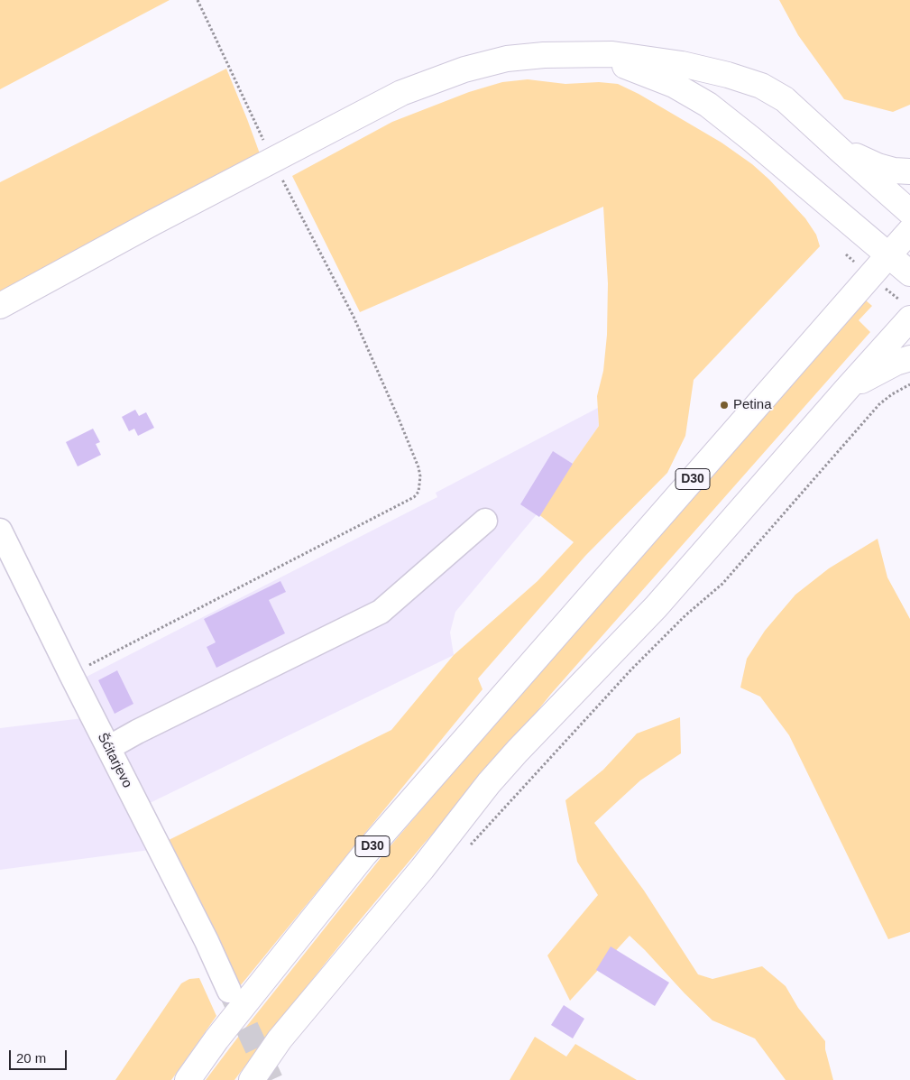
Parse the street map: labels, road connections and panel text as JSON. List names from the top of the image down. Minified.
{"streets":{"main road":["D30"],"street":["Šćitarjevo"]},"places":["Petina"],"scale_bar":"20 m"}
